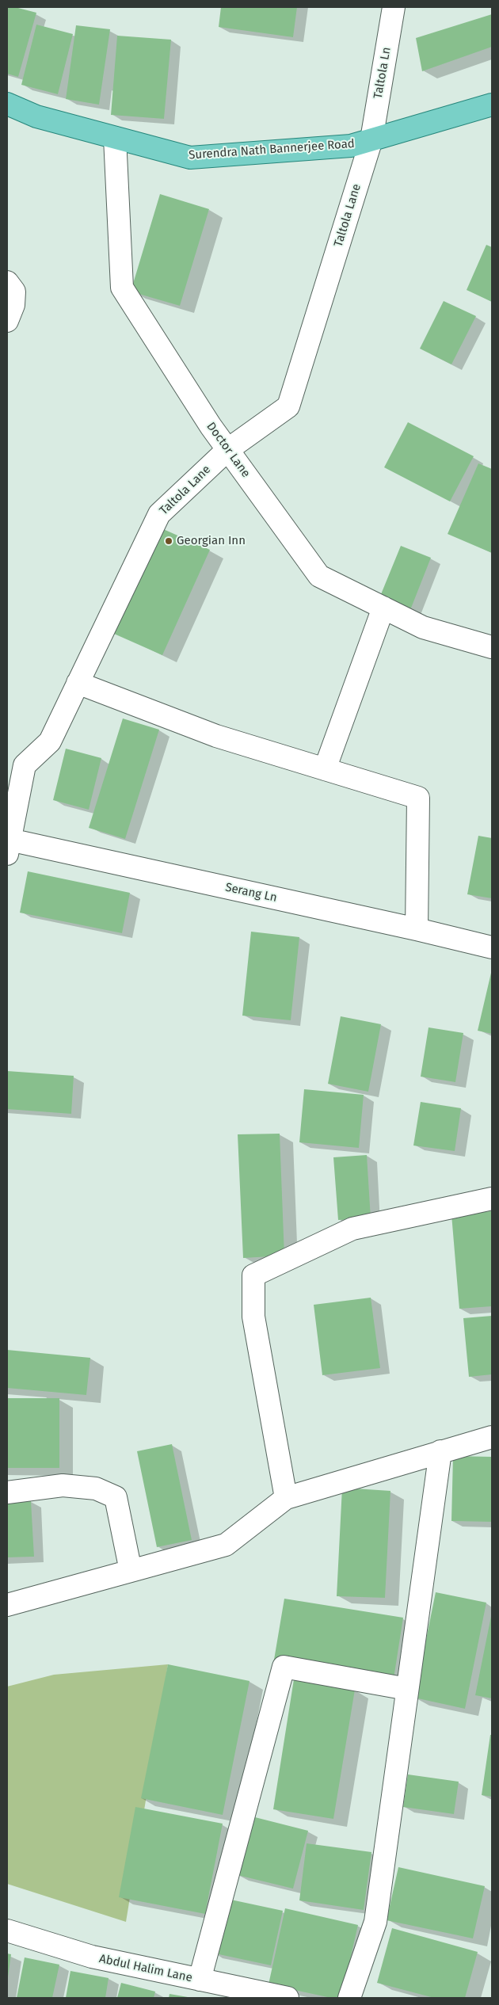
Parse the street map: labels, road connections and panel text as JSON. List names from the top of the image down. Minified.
{"streets":{"main road":["Surendra Nath Bannerjee Road"],"street":["Taltola Ln","Taltola Lane","Doctor Lane","Serang Ln","Abdul Halim Lane"]},"crossings":[["Taltola Ln","Surendra Nath Bannerjee Road"],["Taltola Ln","Taltola Lane"],["Surendra Nath Bannerjee Road","Taltola Lane"],["Surendra Nath Bannerjee Road","Doctor Lane"],["Taltola Lane","Doctor Lane"],["Taltola Lane","Serang Ln"]],"places":["Georgian Inn"]}
